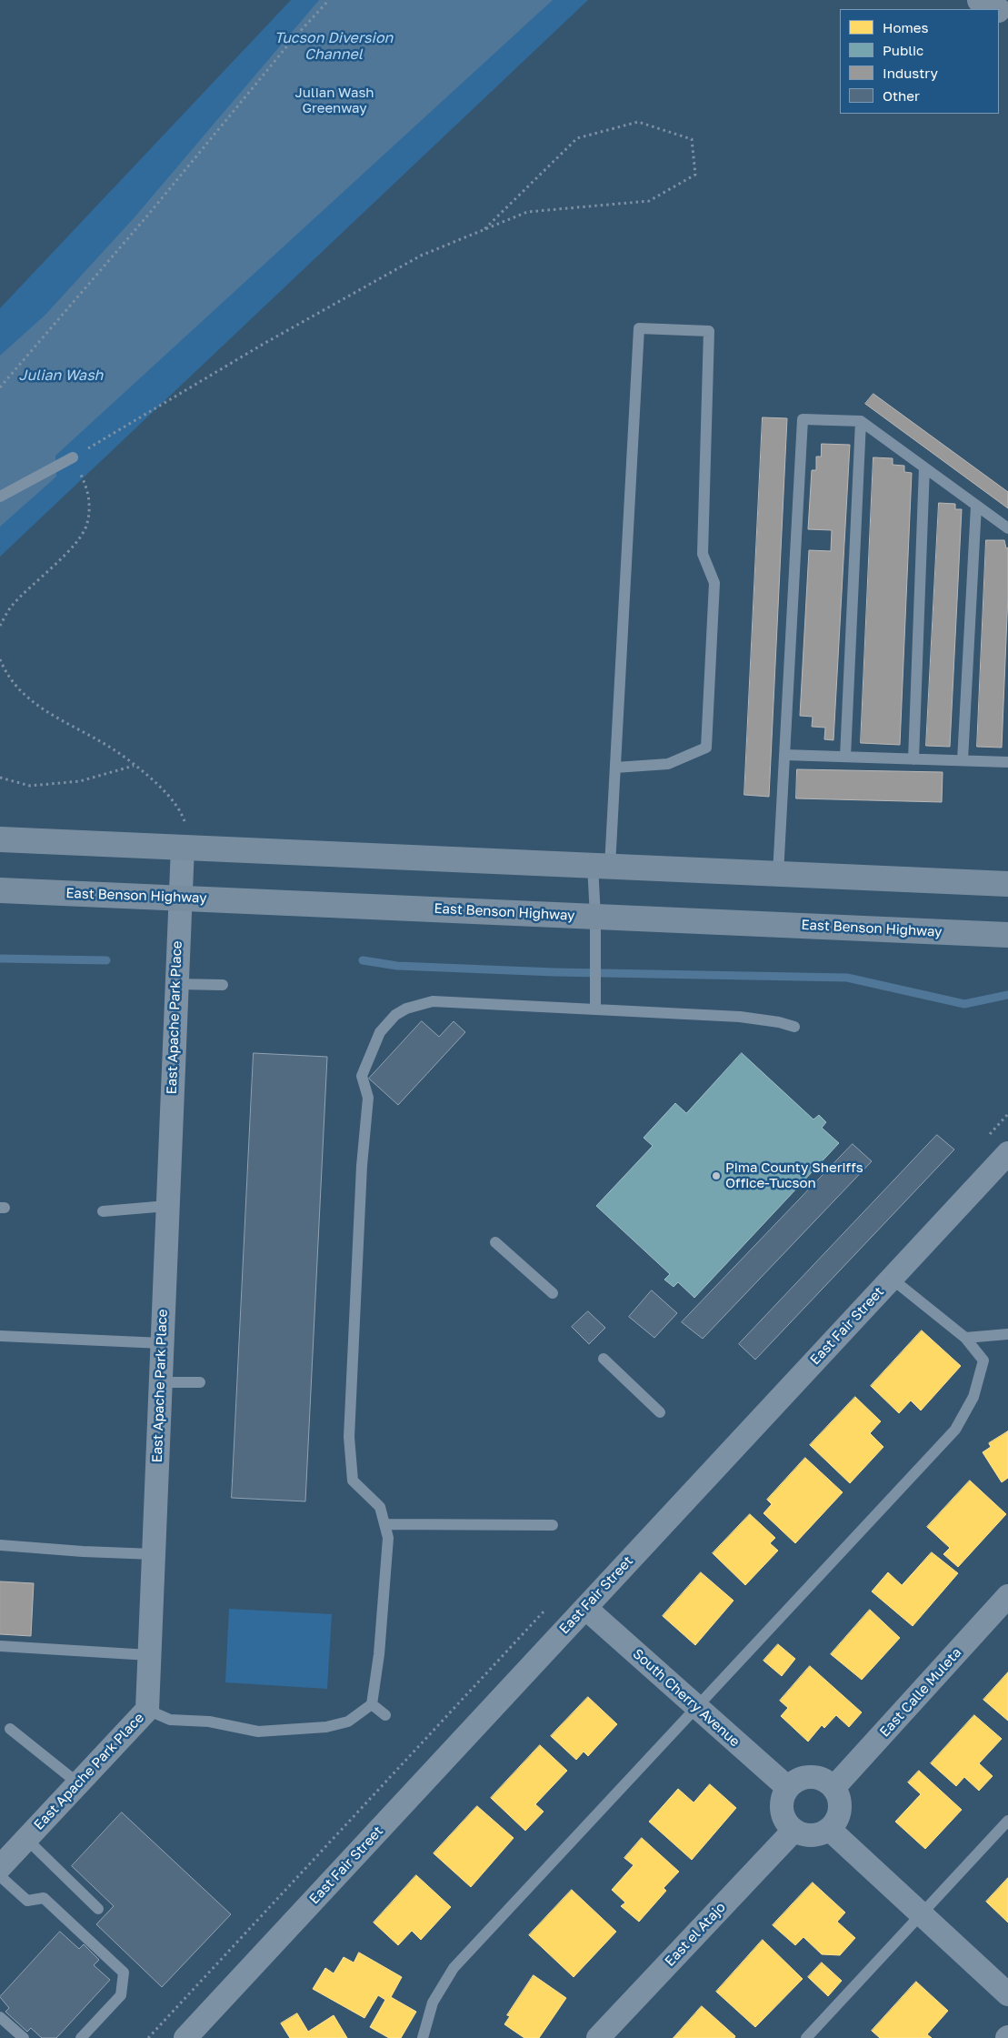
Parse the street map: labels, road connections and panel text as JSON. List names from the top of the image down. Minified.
{"streets":{"main road":["East Benson Highway"],"street":["East Apache Park Place","East Fair Street","East Calle Muleta","South Cherry Avenue","East el Atajo"]},"crossings":[["East Benson Highway","East Apache Park Place"],["East Fair Street","South Cherry Avenue"],["East Calle Muleta","South Cherry Avenue"],["East Calle Muleta","East el Atajo"],["South Cherry Avenue","East el Atajo"]],"water":["Tucson Diversion Channel","Julian Wash"],"parks":["Julian Wash Greenway"],"places":["Pima County Sheriffs Office-Tucson"],"legend":["Homes","Public","Industry","Other"]}
